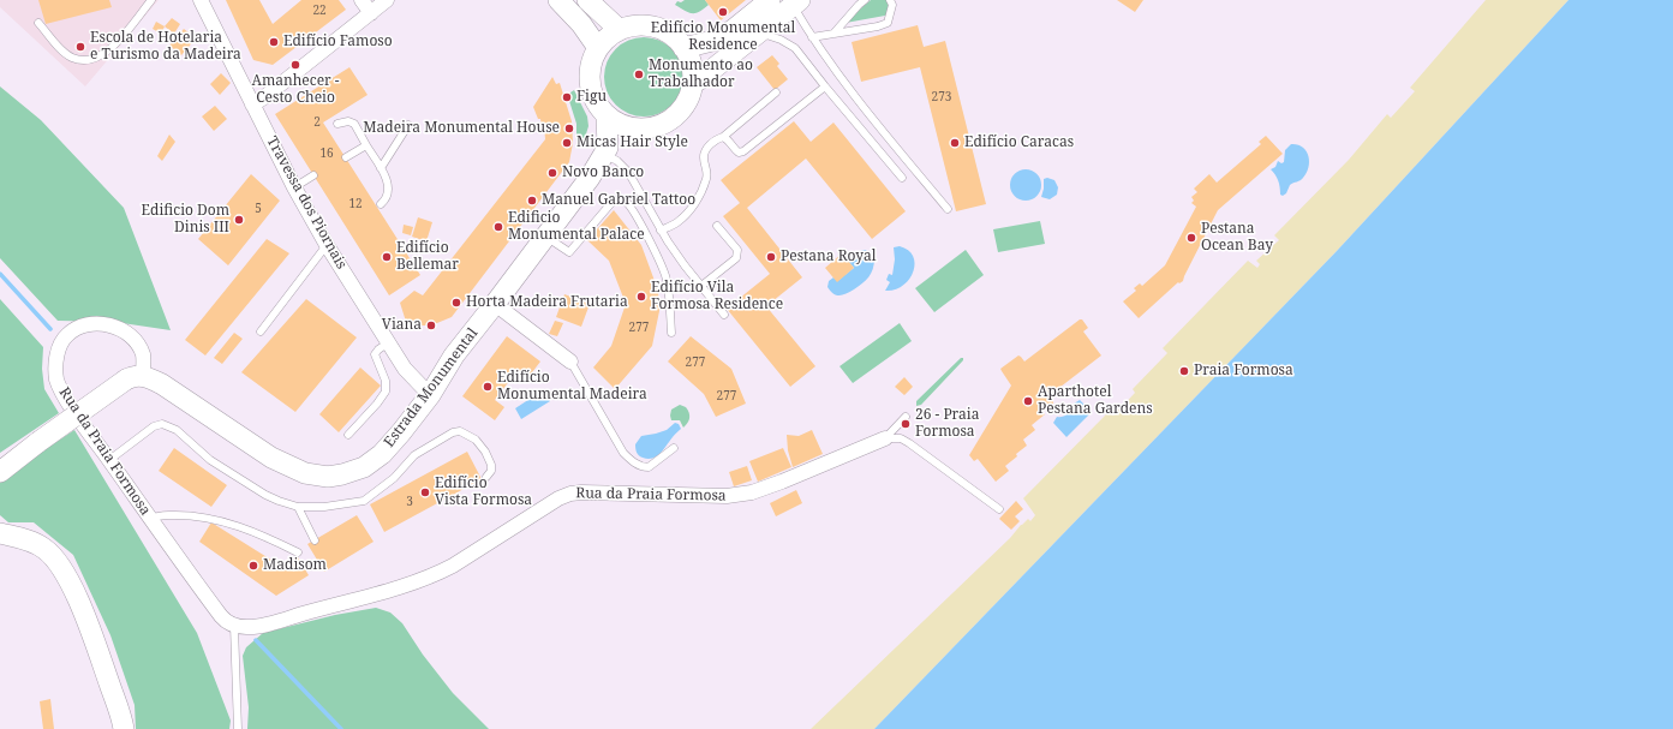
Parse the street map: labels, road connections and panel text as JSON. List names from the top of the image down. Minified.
{"streets":{"main road":["Estrada Monumental"],"street":["Travessa dos Piornais","Rua da Praia Formosa"]},"crossings":[["Travessa dos Piornais","Estrada Monumental"],["Estrada Monumental","Rua da Praia Formosa"]],"places":["Edifício Monumental Residence","Edifício Famoso","Escola de Hotelaria e Turismo da Madeira","Amanhecer - Cesto Cheio","Monumento ao Trabalhador","Figu","Madeira Monumental House","Micas Hair Style","Edifício Caracas","Novo Banco","Manuel Gabriel Tattoo","Edificio Dom Dinis III","Edificio Monumental Palace","Pestana Ocean Bay","Edifício Bellemar","Pestana Royal","Edifício Vila Formosa Residence","Horta Madeira Frutaria","Viana","Praia Formosa","Edifício Monumental Madeira","Aparthotel Pestana Gardens","26 - Praia Formosa","Edifício Vista Formosa","Madisom"],"house_numbers":["22","273","2","16","12","5","277","277","277","3"]}
